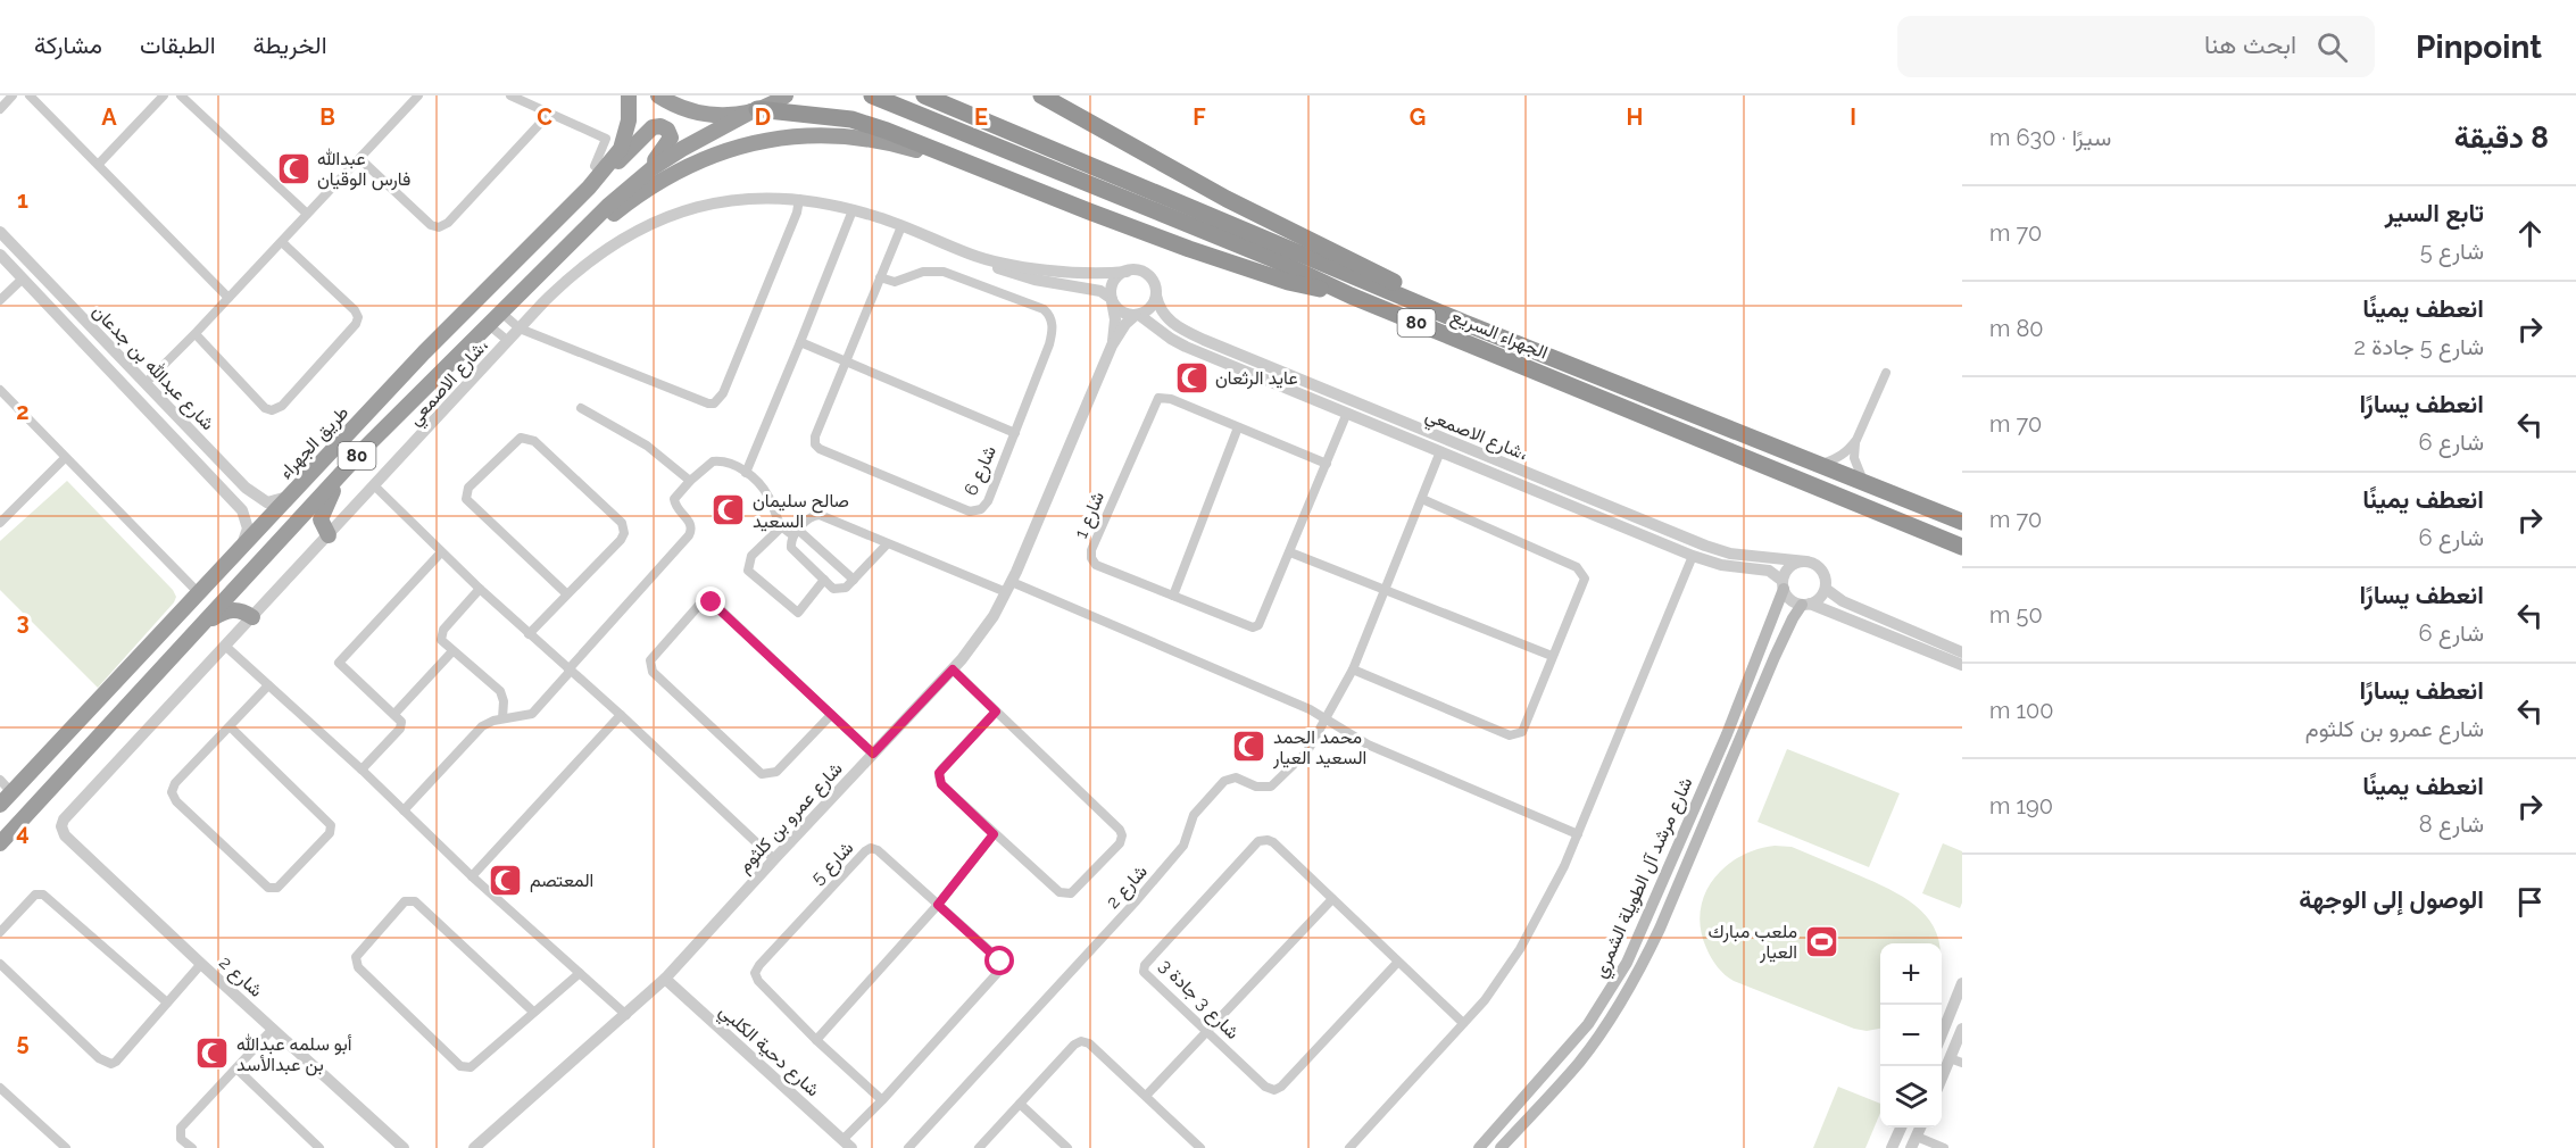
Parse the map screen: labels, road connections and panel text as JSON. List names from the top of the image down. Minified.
{"streets":{"highway":["80","الجهراء السريع","طريق الجهراء"],"main road":["شارع مرشد آل الطويلة الشمري"],"street":["شارع عبدالله بن جدعان","شارع الاصمعي،","شارع 6","شارع 1","شارع عمرو بن كلثوم","شارع 5","شارع 2","شارع 3 جادة 3","شارع دحية الكلبي"]},"crossings":[["شارع عبدالله بن جدعان","طريق الجهراء"],["شارع الاصمعي،","شارع 6"],["شارع الاصمعي،","شارع 1"],["شارع الاصمعي،","شارع عمرو بن كلثوم"],["شارع الاصمعي،","شارع مرشد آل الطويلة الشمري"],["شارع الاصمعي،","شارع 2"],["شارع عمرو بن كلثوم","شارع دحية الكلبي"],["شارع 5","شارع دحية الكلبي"]],"places":{"mosque":["عبدالله فارس الوقيان","عايد الرثعان","صالح سليمان السعيد","محمد الحمد السعيد العيار","المعتصم","أبو سلمه عبدالله بن عبدالأسد"],"sports":["ملعب مبارك العيار"]},"page":{"header":"Pinpoint","search":"ابحث هنا","nav":["الخريطة","الطبقات","مشاركة"],"heading":["8 دقيقة","سيرًا · 630 m"],"list":[["تابع السير","شارع 5","70 m"],["انعطف يمينًا","شارع 5 جادة 2","80 m"],["انعطف يسارًا","شارع 6","70 m"],["انعطف يمينًا","شارع 6","70 m"],["انعطف يسارًا","شارع 6","50 m"],["انعطف يسارًا","شارع عمرو بن كلثوم","100 m"],["انعطف يمينًا","شارع 8","190 m"],"الوصول إلى الوجهة"],"map_buttons":["+","−"]},"grid":{"columns":["A","B","C","D","E","F","G","H","I"],"rows":["1","2","3","4","5"]}}
